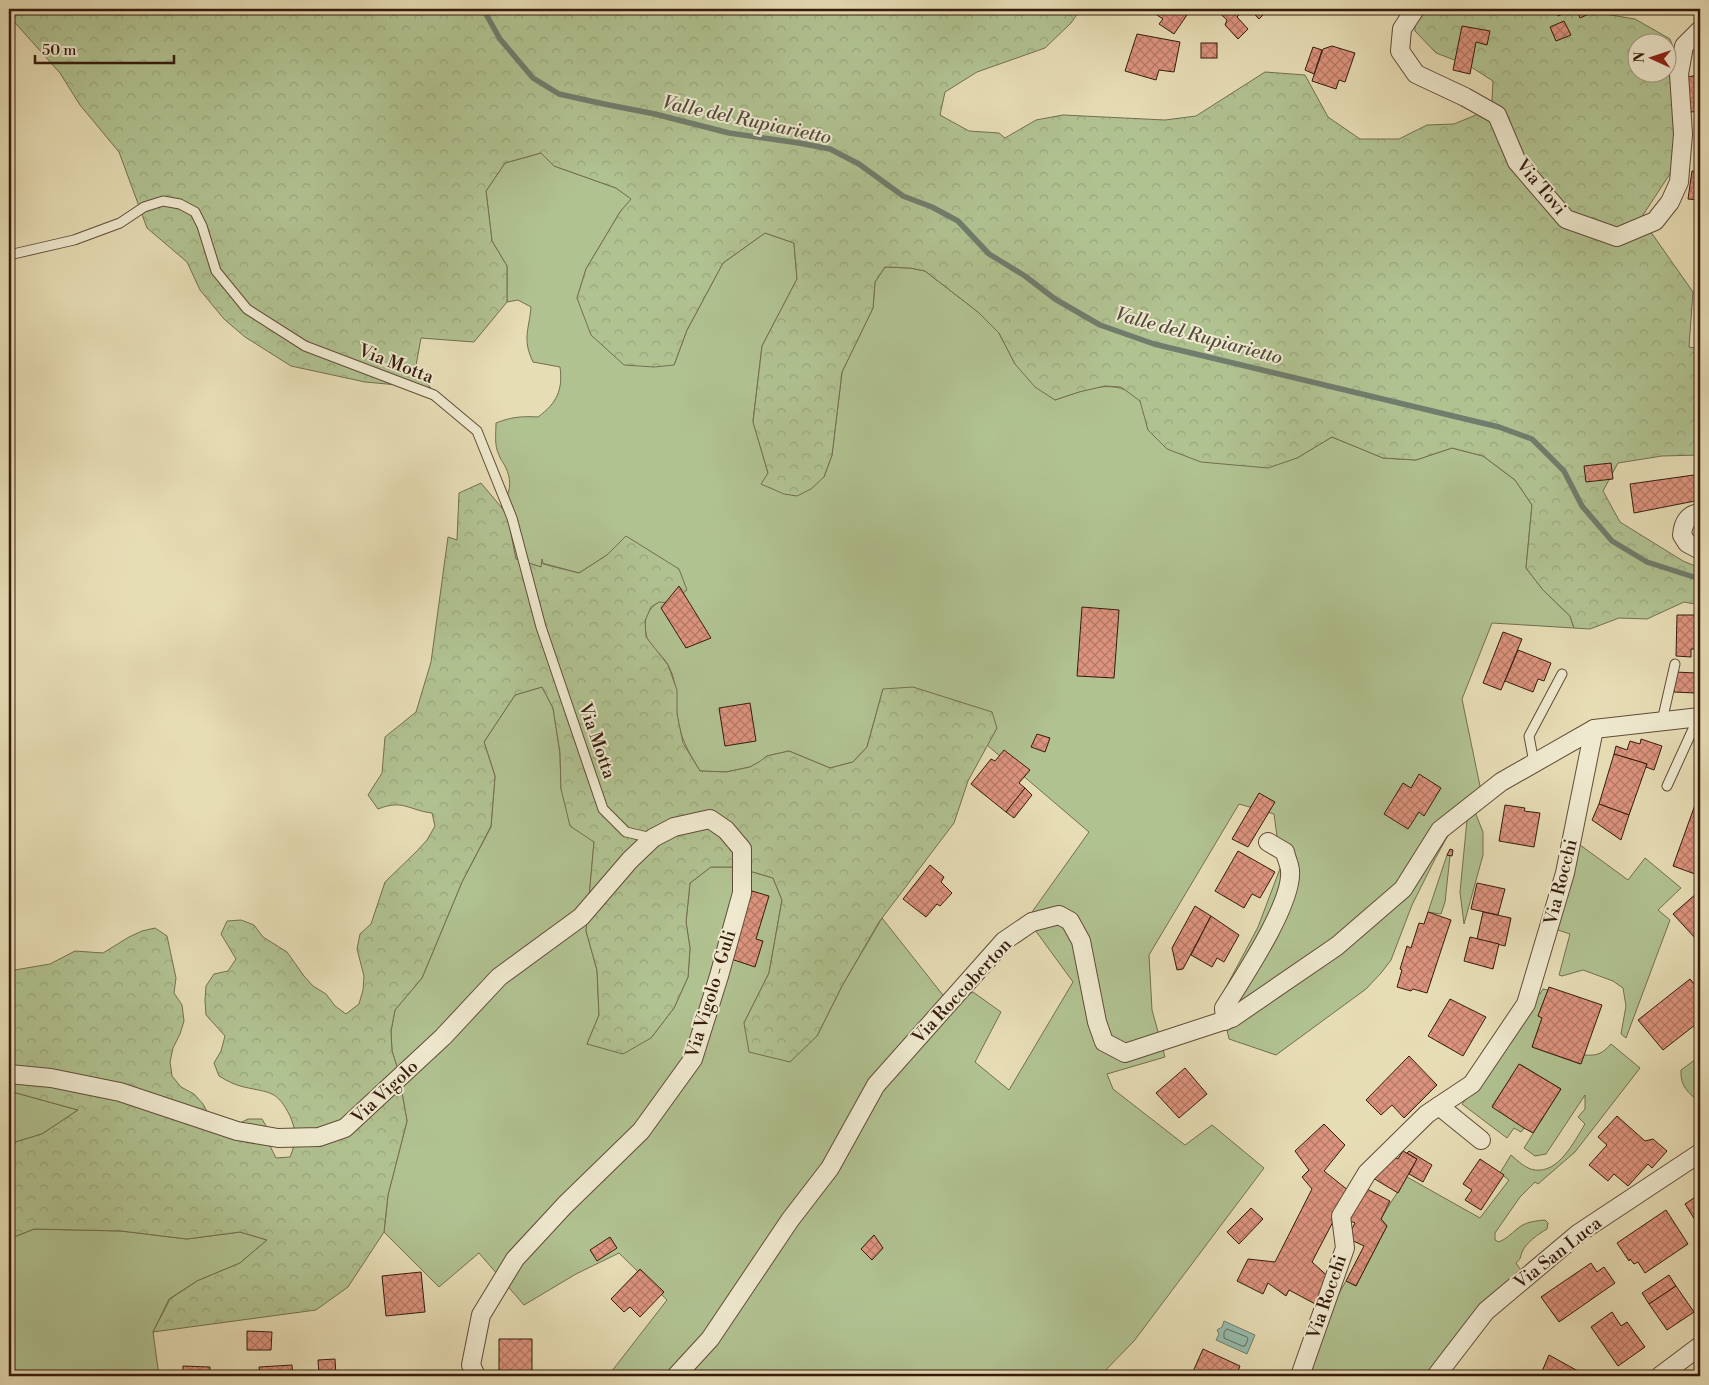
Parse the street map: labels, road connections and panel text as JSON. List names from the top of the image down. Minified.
{"streets":{"street":["Via Tovi","Via Rocchi","Via Roccoberton","Via Vigolo - Guli","Via Vigolo","Via San Luca"],"lane":["Via Motta"]},"crossings":[["Via Motta","Via Vigolo - Guli"],["Via Motta","Via Vigolo"],["Via Rocchi","Via Roccoberton"],["Via Vigolo - Guli","Via Vigolo"]],"water":["Valle del Rupiarietto"],"scale_bar":"50 m","north":"left"}
